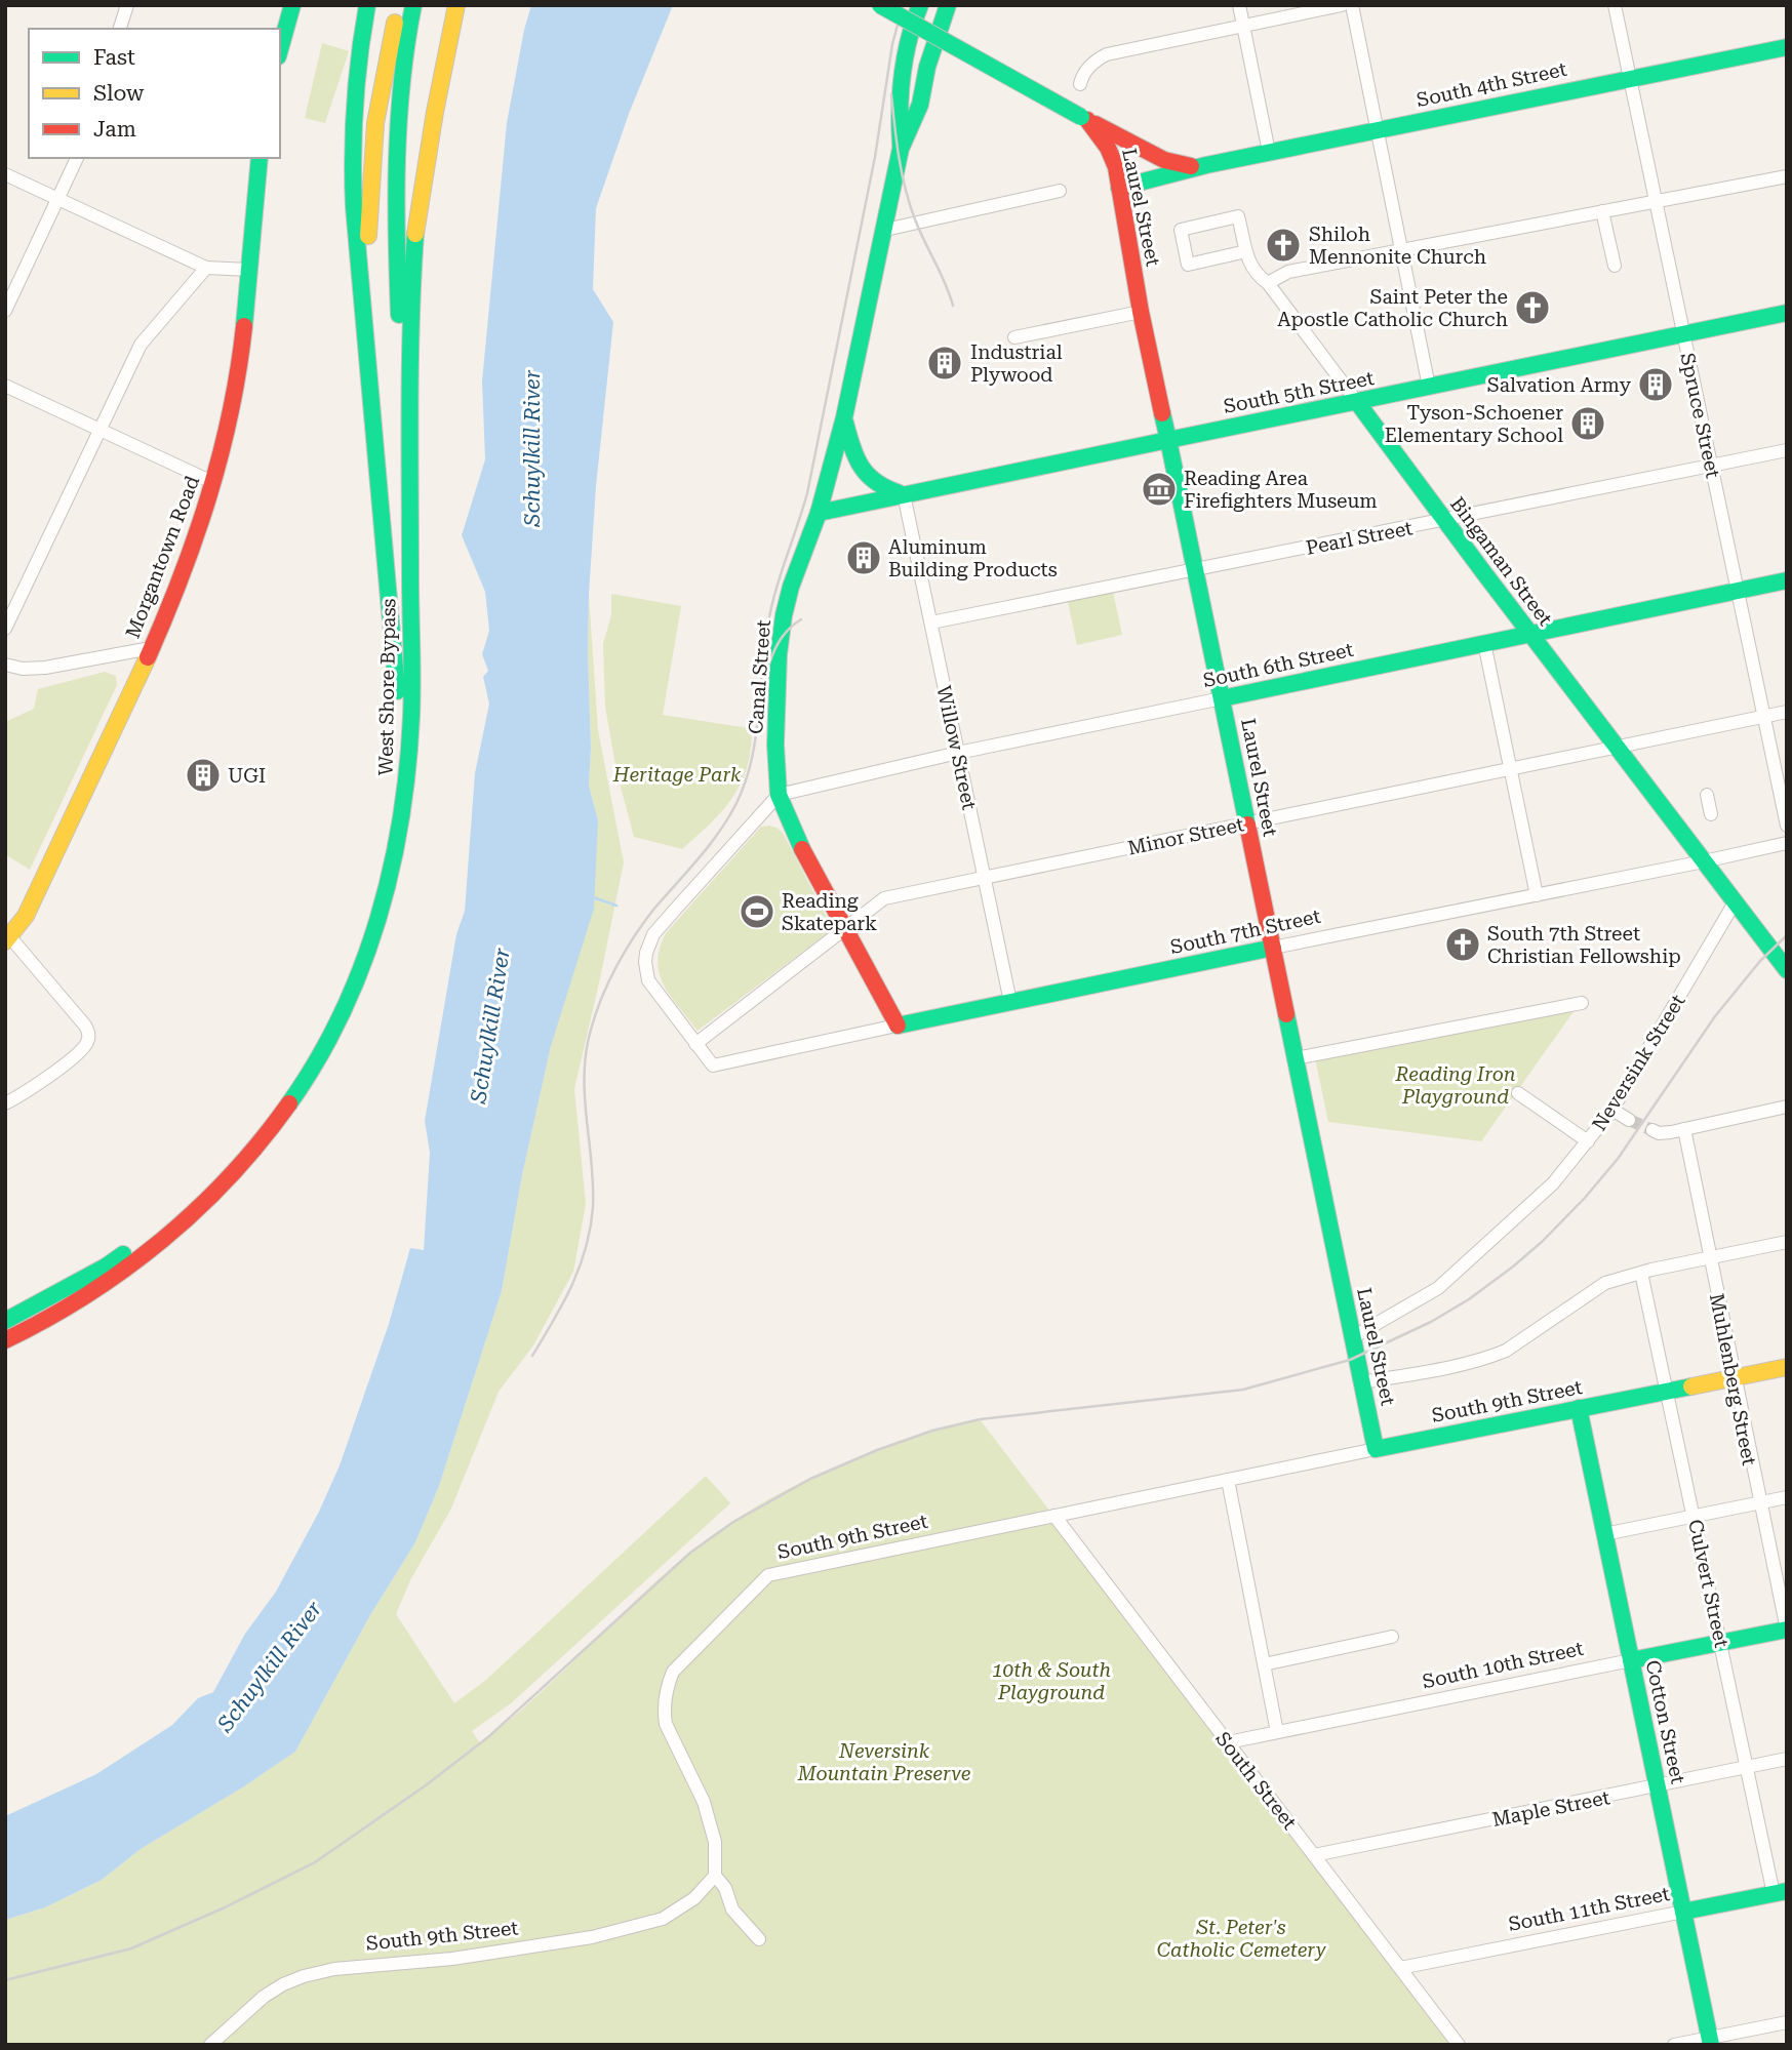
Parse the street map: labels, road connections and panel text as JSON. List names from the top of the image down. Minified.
{"streets":{"main road":["South 4th Street","Laurel Street","South 5th Street","Morgantown Road","Bingaman Street","South 6th Street","Canal Street","West Shore Bypass","South 7th Street","South 9th Street","South 10th Street","Cotton Street","South 11th Street"],"street":["Spruce Street","Pearl Street","Willow Street","Minor Street","Neversink Street","Muhlenberg Street","Culvert Street","South Street","Maple Street"]},"crossings":[["South 4th Street","Laurel Street"],["South 4th Street","Spruce Street"],["Laurel Street","South 5th Street"],["Laurel Street","Pearl Street"],["Laurel Street","South 6th Street"],["Laurel Street","Minor Street"],["Laurel Street","South 7th Street"],["Laurel Street","Neversink Street"],["Laurel Street","South 9th Street"],["South 5th Street","Spruce Street"],["South 5th Street","Bingaman Street"],["South 5th Street","Canal Street"],["South 5th Street","Willow Street"],["Spruce Street","Pearl Street"],["Spruce Street","South 6th Street"],["Spruce Street","Minor Street"],["Pearl Street","Bingaman Street"],["Pearl Street","Willow Street"],["Bingaman Street","South 6th Street"],["Bingaman Street","Minor Street"],["Bingaman Street","South 7th Street"],["Bingaman Street","Neversink Street"],["South 6th Street","Canal Street"],["South 6th Street","Willow Street"],["Canal Street","Minor Street"],["Canal Street","South 7th Street"],["Willow Street","Minor Street"],["Willow Street","South 7th Street"],["Minor Street","South 7th Street"],["Muhlenberg Street","South 9th Street"],["Muhlenberg Street","South 10th Street"],["South 9th Street","Culvert Street"],["South 9th Street","Cotton Street"],["South 9th Street","South Street"],["Culvert Street","South 10th Street"],["Culvert Street","Maple Street"],["Culvert Street","South 11th Street"],["South 10th Street","Cotton Street"],["South 10th Street","South Street"],["Cotton Street","Maple Street"],["Cotton Street","South 11th Street"],["South Street","Maple Street"],["South Street","South 11th Street"]],"water":["Schuylkill River"],"parks":["Heritage Park","Reading Iron Playground","10th & South Playground","Neversink Mountain Preserve","St. Peter's Catholic Cemetery"],"places":{"church":["Shiloh Mennonite Church","Saint Peter the Apostle Catholic Church","South 7th Street Christian Fellowship"],"building":["Industrial Plywood","Salvation Army","Tyson-Schoener Elementary School","Aluminum Building Products","UGI"],"museum":["Reading Area Firefighters Museum"],"sports":["Reading Skatepark"]},"legend":["Fast","Slow","Jam"]}
